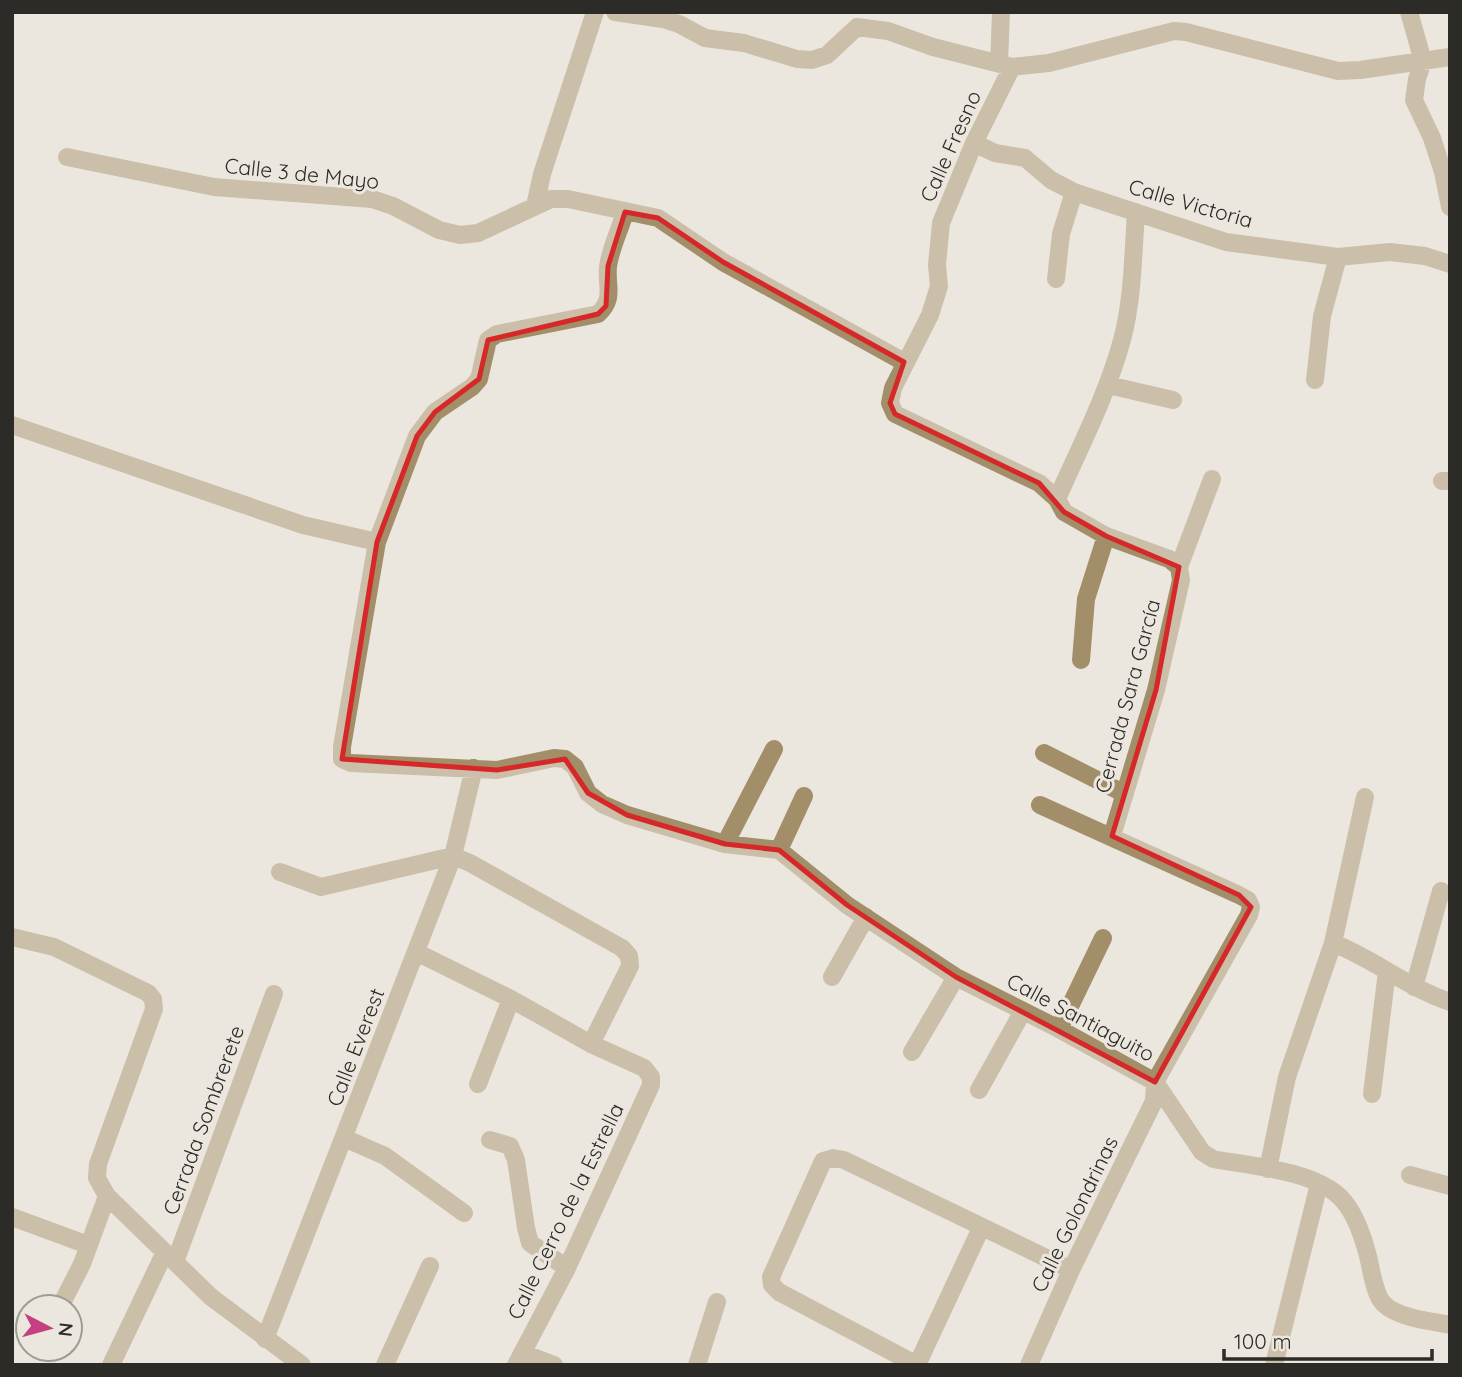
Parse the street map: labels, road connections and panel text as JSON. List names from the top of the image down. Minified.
{"streets":{"street":["Calle Fresno","Calle 3 de Mayo","Calle Victoria","Cerrada Sara García","Calle Santiaguito","Calle Everest","Cerrada Sombrerete","Calle Cerro de la Estrella","Calle Golondrinas"]},"crossings":[["Calle Fresno","Calle 3 de Mayo"],["Calle Fresno","Calle Victoria"],["Calle Fresno","Cerrada Sara García"],["Cerrada Sara García","Calle Golondrinas"],["Calle Santiaguito","Calle Golondrinas"]],"scale_bar":"100 m","north":"right"}
